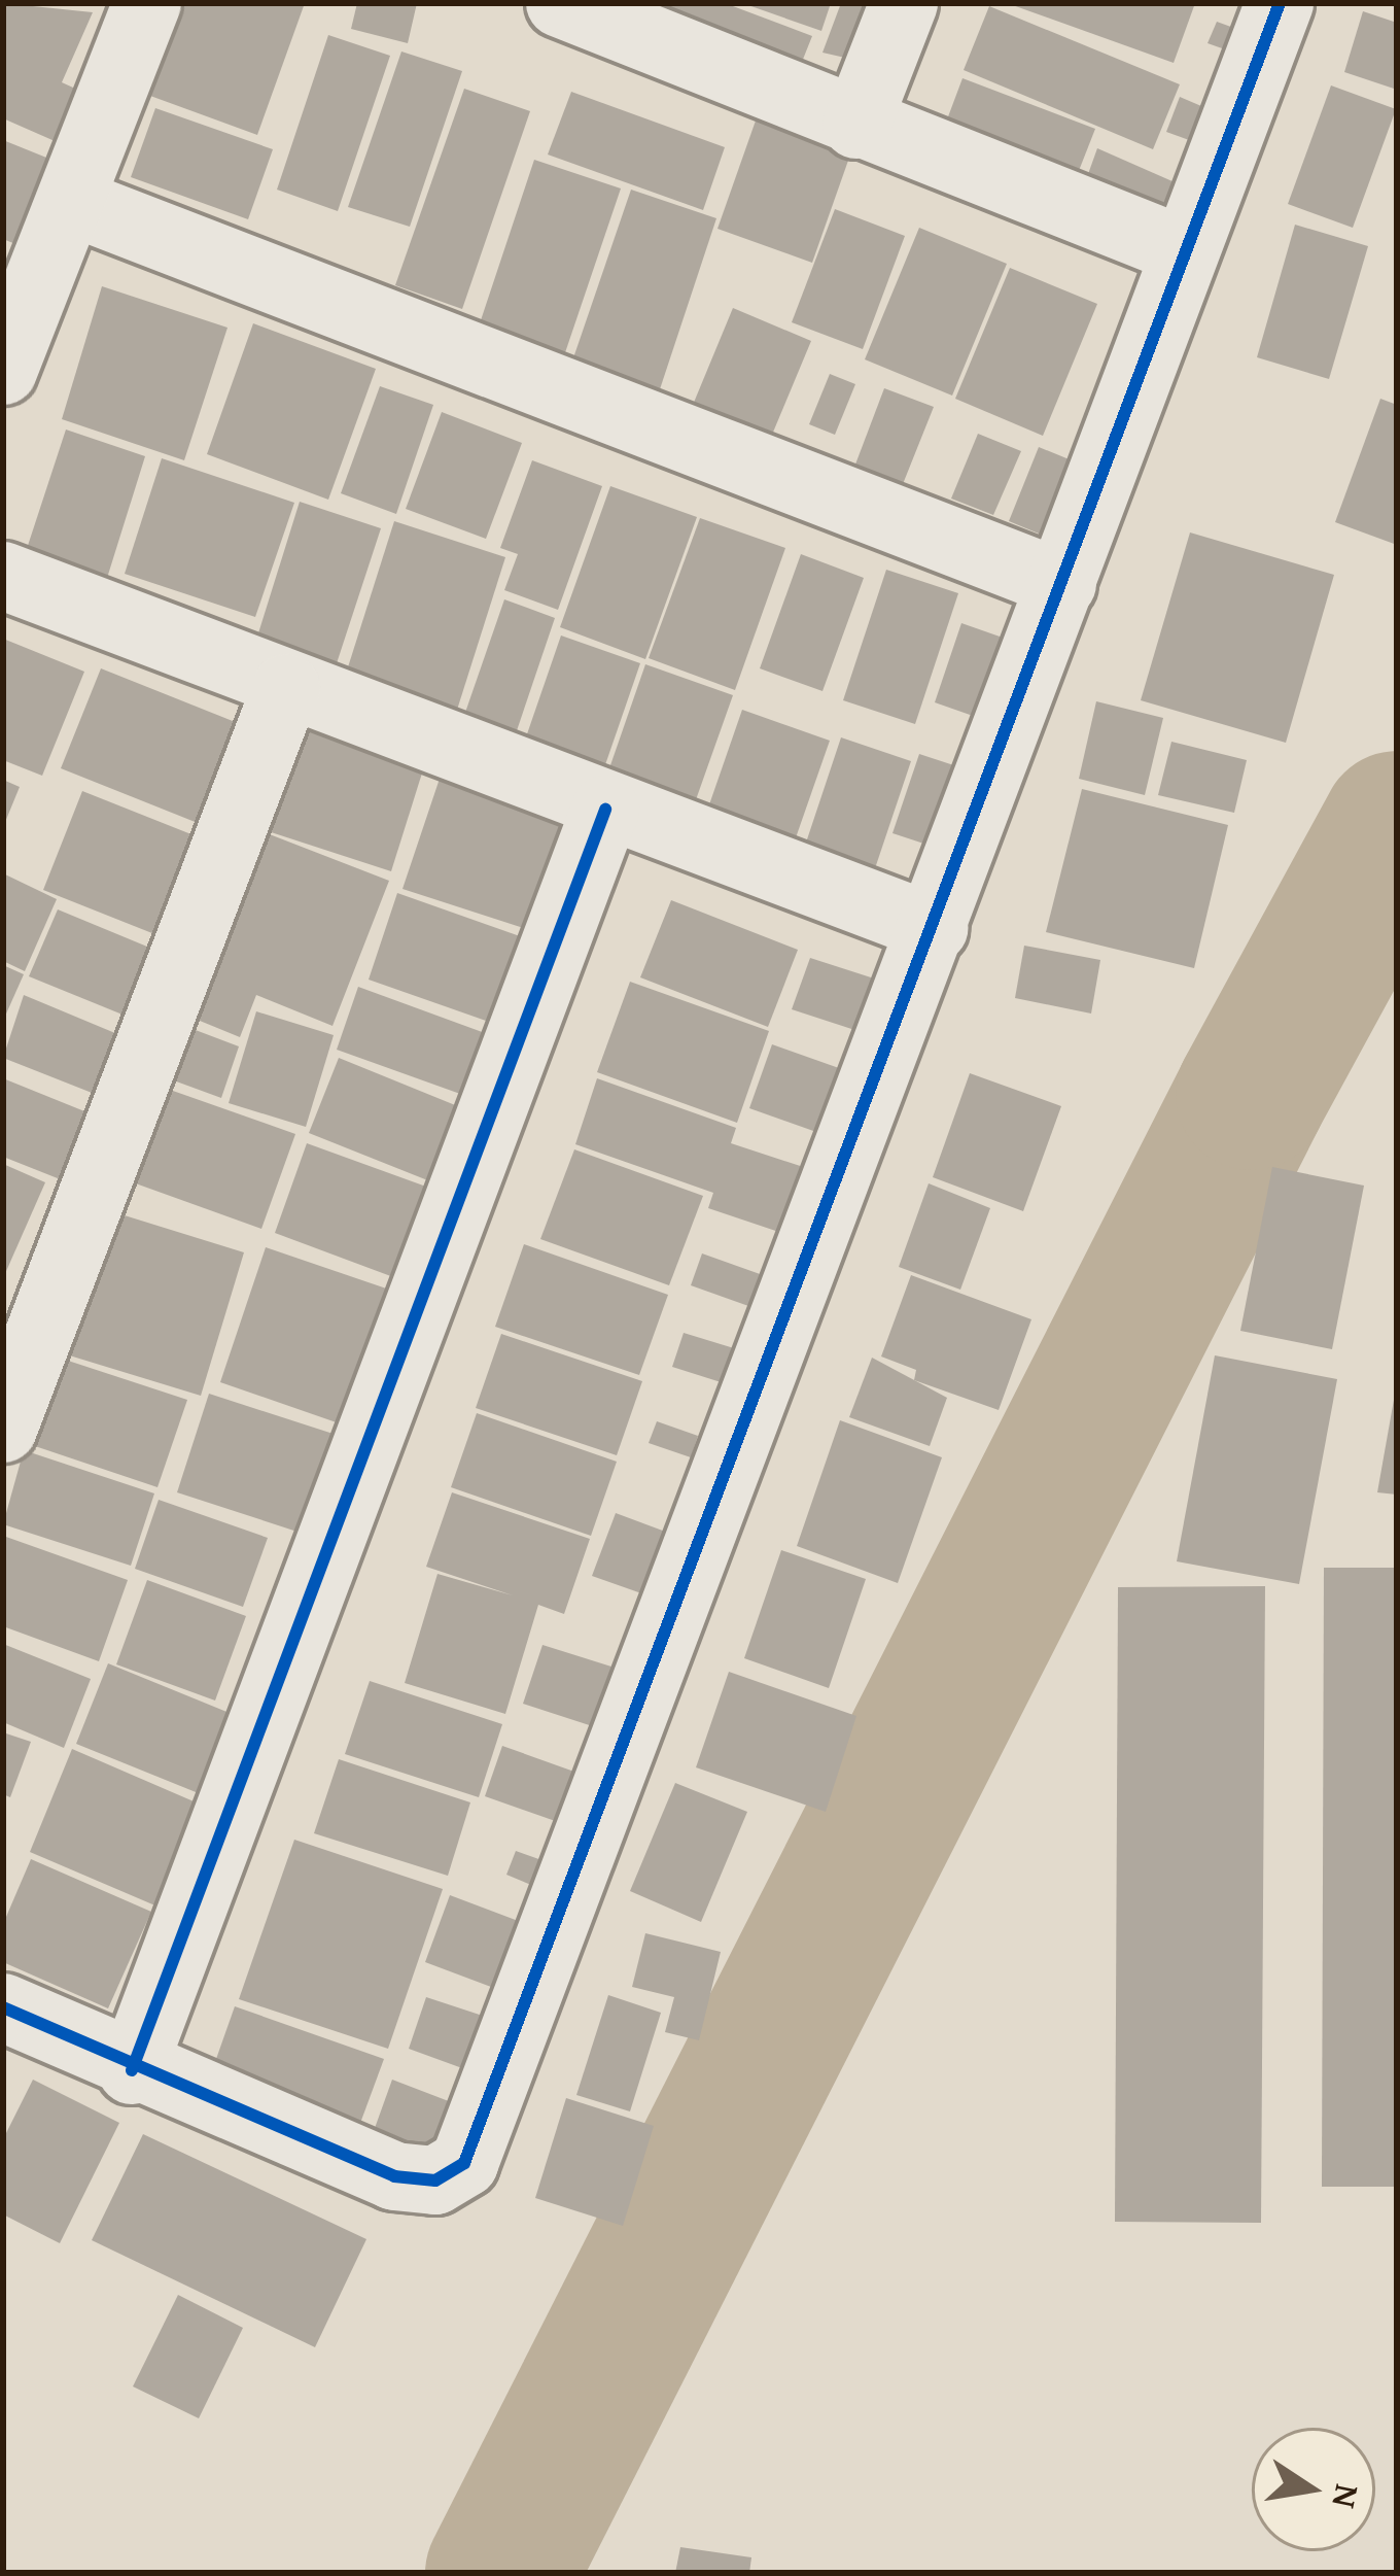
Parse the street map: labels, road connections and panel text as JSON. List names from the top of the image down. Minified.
{"north":"right"}
